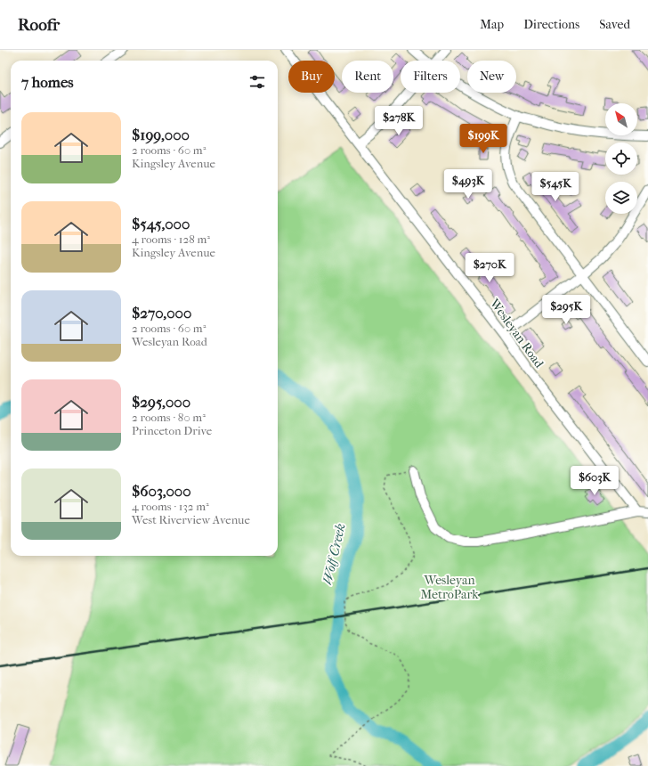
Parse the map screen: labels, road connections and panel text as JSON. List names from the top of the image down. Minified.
{"streets":{"street":["Wesleyan Road"]},"water":["Wolf Creek"],"parks":["Wesleyan MetroPark"],"north":"top left","page":{"header":"Roofr","nav":["Map","Directions","Saved"],"chip":["Buy","Rent","Filters","New"],"heading":"7 homes","list":[{"name":"$199,000","note":"2 rooms · 60 m² · Kingsley Avenue"},{"name":"$545,000","note":"4 rooms · 128 m² · Kingsley Avenue"},{"name":"$270,000","note":"2 rooms · 60 m² · Wesleyan Road"},{"name":"$295,000","note":"2 rooms · 80 m² · Princeton Drive"},{"name":"$603,000","note":"4 rooms · 132 m² · West Riverview Avenue"}],"price":["$278K","$199K","$493K","$545K","$270K","$295K","$603K"]}}
